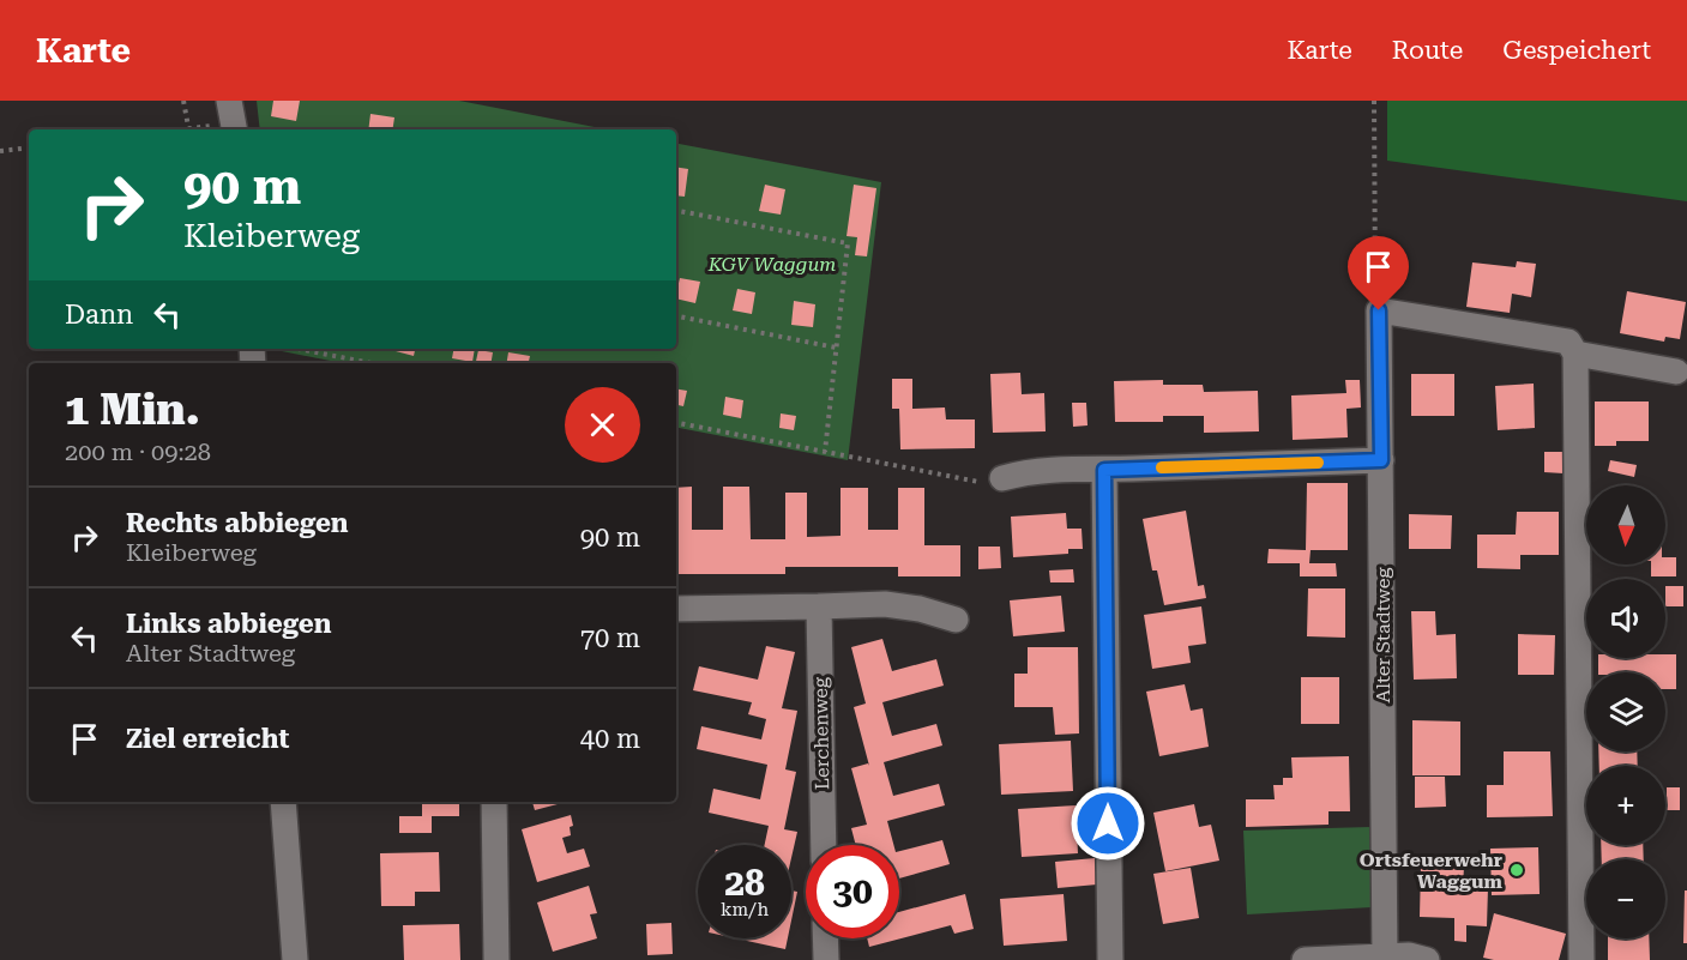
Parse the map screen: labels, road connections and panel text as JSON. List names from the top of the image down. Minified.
{"streets":{"street":["Alter Stadtweg","Lerchenweg"]},"parks":["KGV Waggum"],"places":["Ortsfeuerwehr Waggum"],"north":"bottom","page":{"header":"Karte","nav":["Karte","Route","Gespeichert"],"turn":["90 m","Kleiberweg"],"then":"Dann","heading":["1 Min.","200 m · 09:28"],"map_buttons":["+","−"],"list":[{"name":"Rechts abbiegen","note":"Kleiberweg","value":"90 m"},{"name":"Links abbiegen","note":"Alter Stadtweg","value":"70 m"},{"name":"Ziel erreicht","value":"40 m"}],"speed":"28 km/h","limit":"30"}}
